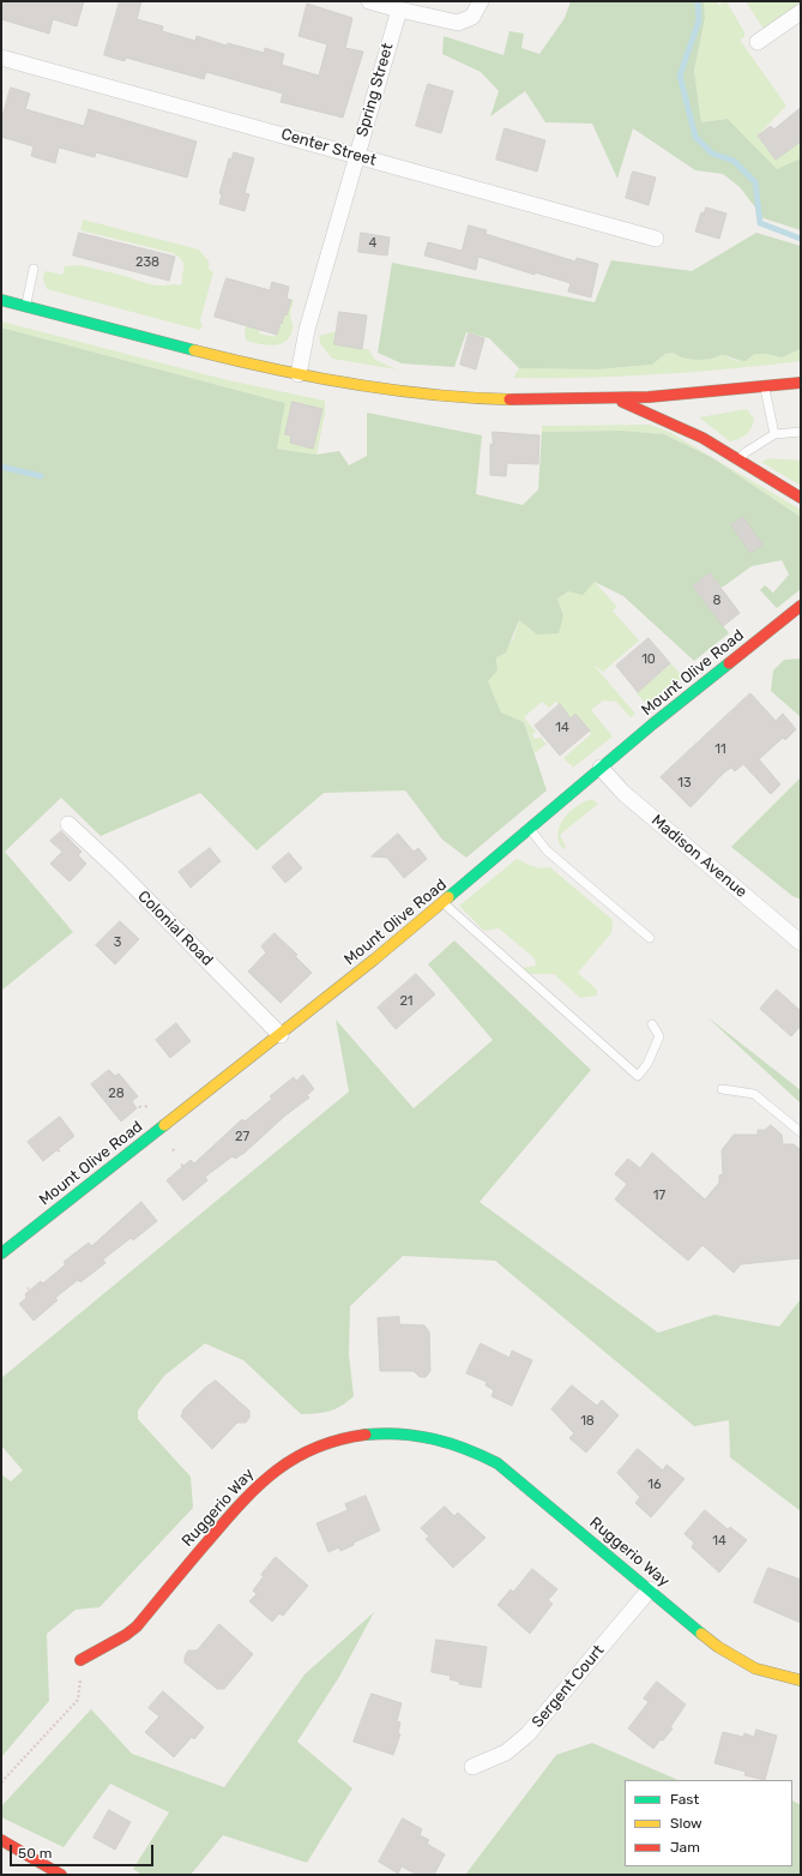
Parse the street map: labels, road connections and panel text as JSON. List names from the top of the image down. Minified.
{"streets":{"main road":["Mount Olive Road","Ruggerio Way"],"street":["Spring Street","Center Street","Madison Avenue","Colonial Road","Sergent Court"]},"crossings":[["Spring Street","Center Street"],["Mount Olive Road","Madison Avenue"],["Mount Olive Road","Colonial Road"],["Ruggerio Way","Sergent Court"]],"house_numbers":["4","238","8","10","14","11","13","3","21","28","27","17","18","16","14"],"legend":["Fast","Slow","Jam"],"scale_bar":"50 m"}
